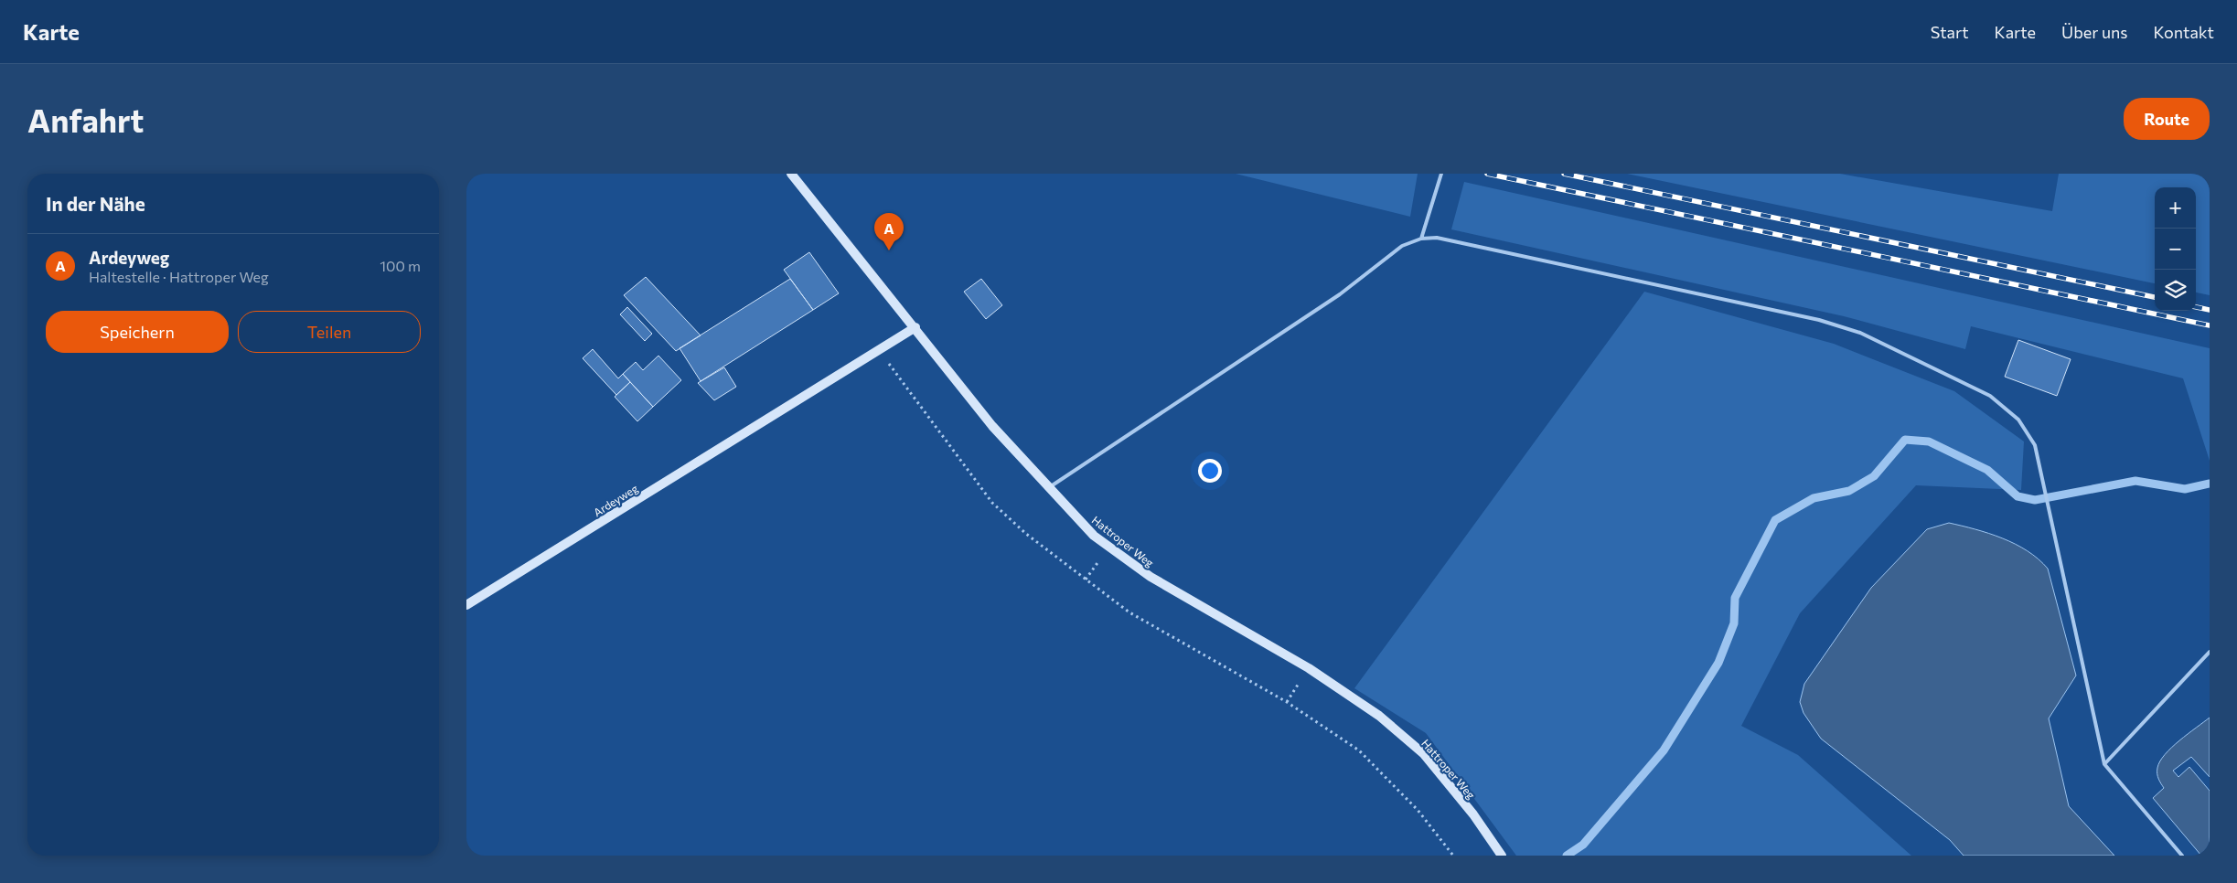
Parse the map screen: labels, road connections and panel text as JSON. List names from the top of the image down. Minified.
{"streets":{"main road":["Ardeyweg","Hattroper Weg"]},"crossings":[["Ardeyweg","Hattroper Weg"]],"page":{"header":"Karte","nav":["Start","Karte","Über uns","Kontakt"],"buttons":["Route",["Speichern","Teilen"]],"title":"Anfahrt","heading":"In der Nähe","map_buttons":["+","−"],"pins":"A","list":[{"mark":"A","name":"Ardeyweg","note":"Haltestelle · Hattroper Weg","value":"100 m"}]}}
